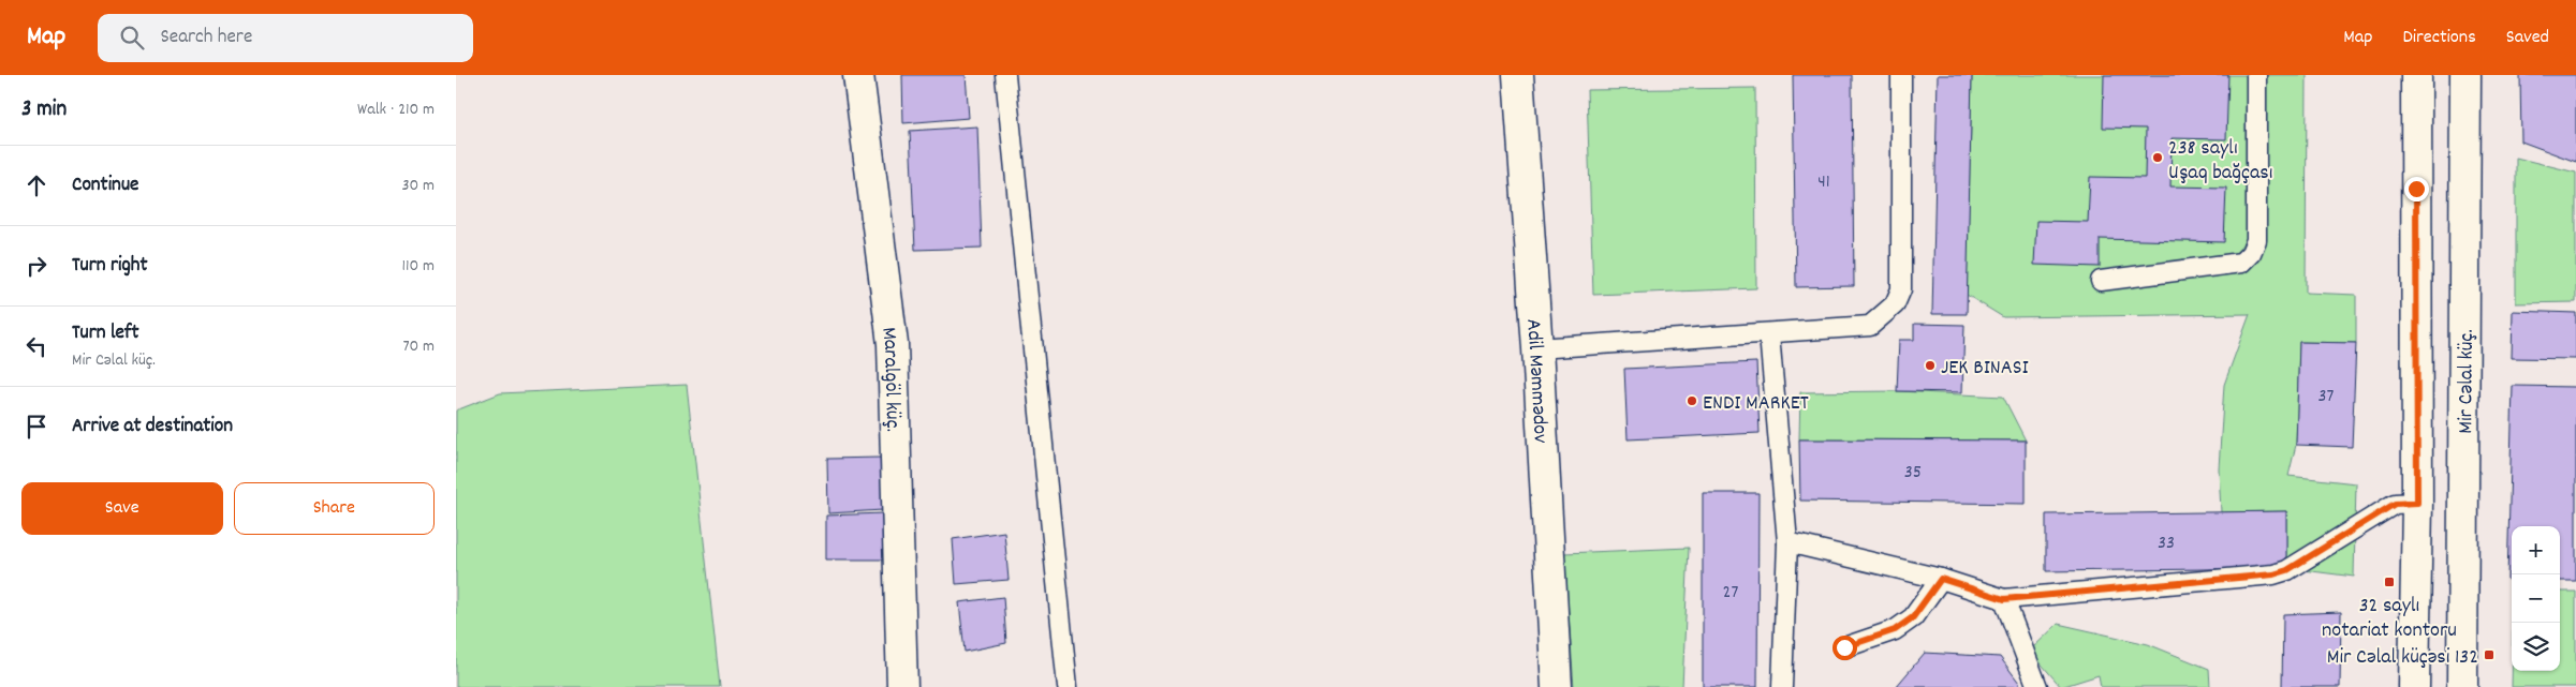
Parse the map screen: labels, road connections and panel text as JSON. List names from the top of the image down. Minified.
{"streets":{"street":["Maralgöl küç.","Adil Məmmədov","Mir Cəlal küç."]},"places":{"other":["238 saylı Uşaq bağçası","JEK BINASI","ENDI MARKET"],"transit":["32 saylı notariat kontoru","Mir Cəlal küçəsi 132"]},"house_numbers":["41","37","35","33","27"],"page":{"header":"Map","search":"Search here","nav":["Map","Directions","Saved"],"heading":["3 min","Walk · 210 m"],"list":[["Continue","30 m"],["Turn right","110 m"],["Turn left","Mir Cəlal küç.","70 m"],"Arrive at destination"],"buttons":["Save","Share"],"map_buttons":["+","−"]}}
